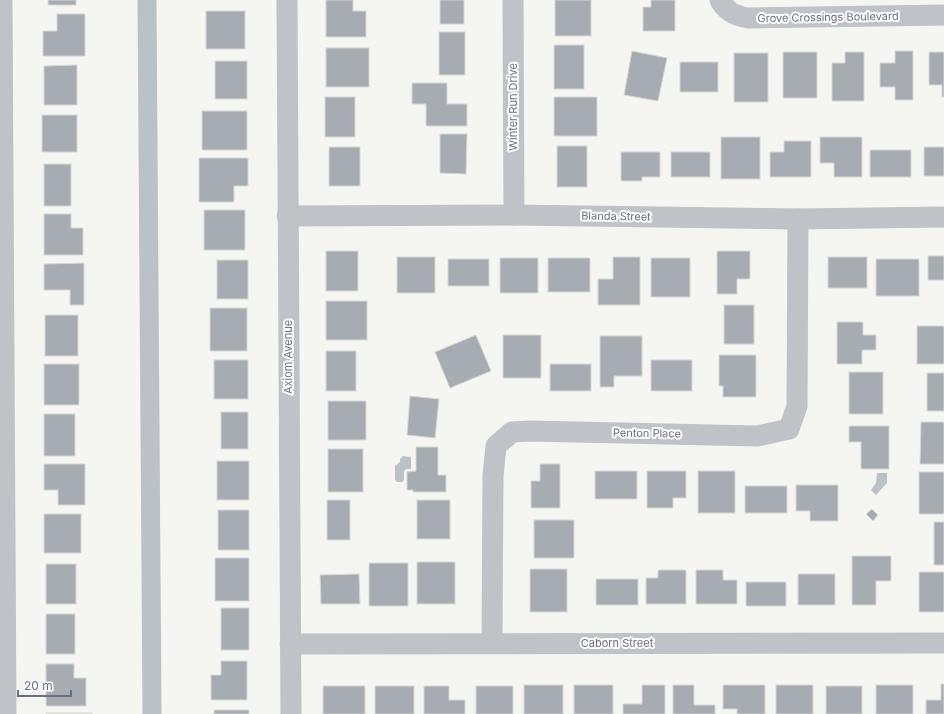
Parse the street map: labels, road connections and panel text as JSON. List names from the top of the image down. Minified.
{"streets":{"street":["Grove Crossings Boulevard","Winter Run Drive","Blanda Street","Axiom Avenue","Penton Place","Caborn Street"]},"crossings":[["Winter Run Drive","Blanda Street"],["Blanda Street","Axiom Avenue"],["Blanda Street","Penton Place"],["Axiom Avenue","Caborn Street"],["Penton Place","Caborn Street"]],"scale_bar":"20 m"}
